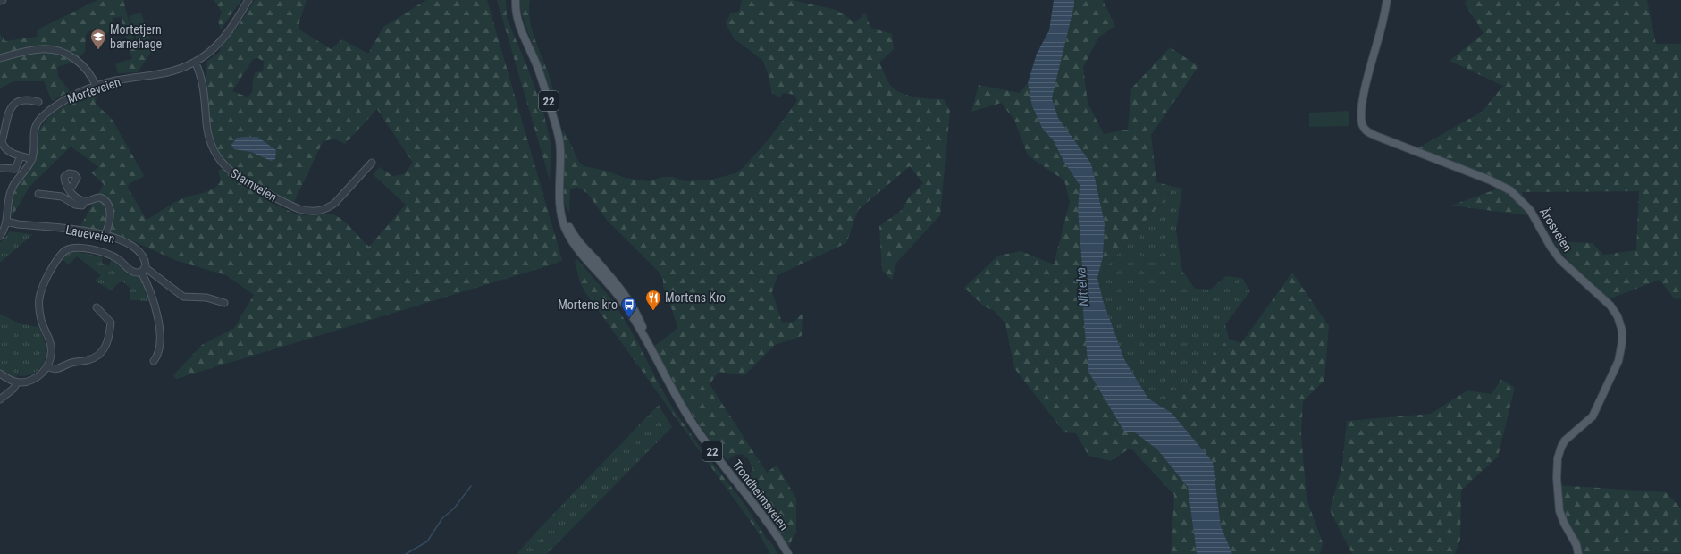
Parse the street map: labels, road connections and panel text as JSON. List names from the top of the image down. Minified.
{"streets":{"main road":["22","Årosveien","Trondheimsveien"],"street":["Morteveien","Stamveien","Laueveien"]},"crossings":[["Morteveien","Stamveien"],["Morteveien","Laueveien"]],"water":["Nittelva"],"places":{"school or university":["Mortetjern barnehage"],"restaurant":["Mortens Kro"],"bus stop":["Mortens kro"]}}
